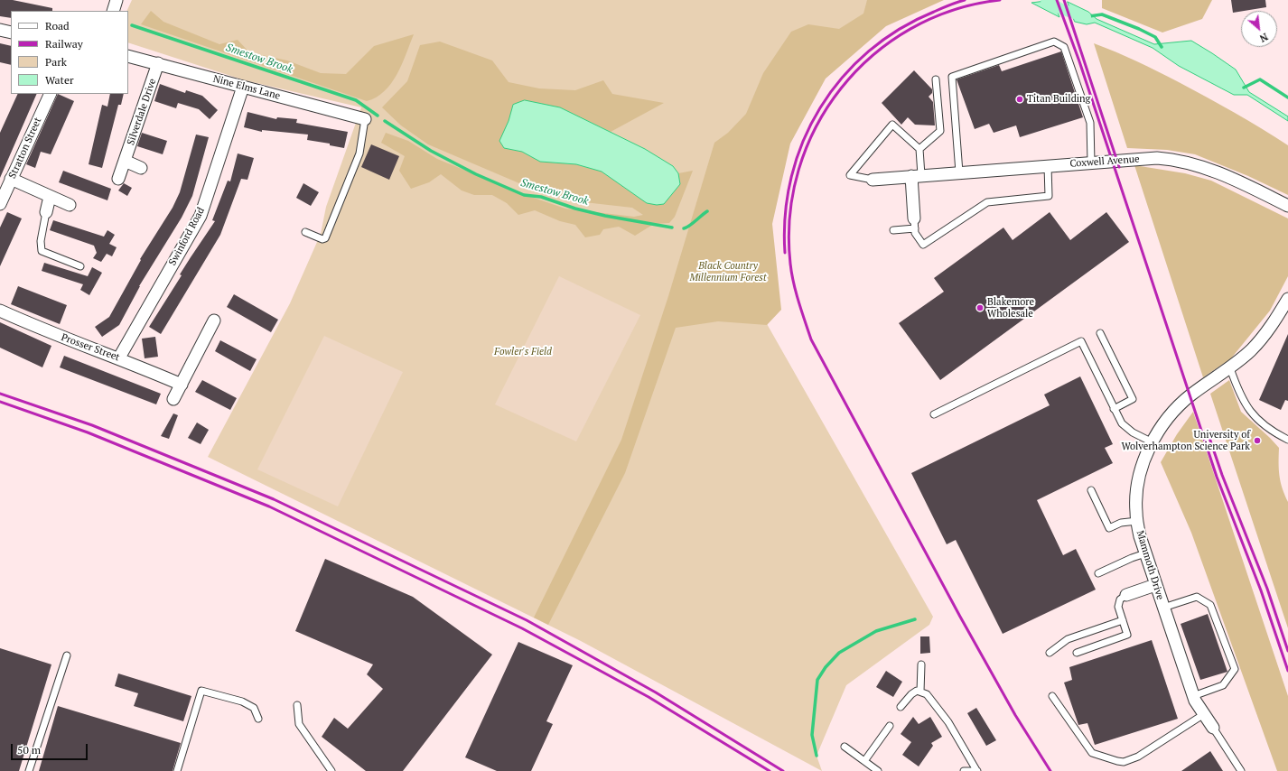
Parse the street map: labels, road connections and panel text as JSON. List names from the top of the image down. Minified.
{"streets":{"street":["Nine Elms Lane","Silverdale Drive","Stratton Street","Coxwell Avenue","Swinford Road","Prosser Street","Mammoth Drive"]},"crossings":[["Nine Elms Lane","Silverdale Drive"],["Nine Elms Lane","Swinford Road"],["Swinford Road","Prosser Street"]],"water":["Smestow Brook"],"parks":["Black Country Millennium Forest","Fowler's Field"],"places":["Titan Building","Blakemore Wholesale","University of Wolverhampton Science Park"],"legend":["Road","Railway","Park","Water"],"scale_bar":"50 m","north":"bottom right"}
